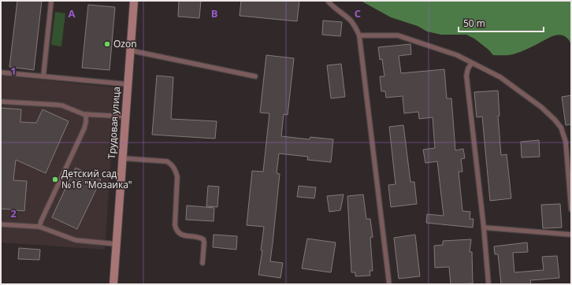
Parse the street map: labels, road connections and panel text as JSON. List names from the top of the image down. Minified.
{"streets":{"street":["Трудовая улица"]},"places":["Ozon","Детский сад №16 \"Мозаика\""],"scale_bar":"50 m","grid":{"columns":["A","B","C"],"rows":["1","2"]}}
